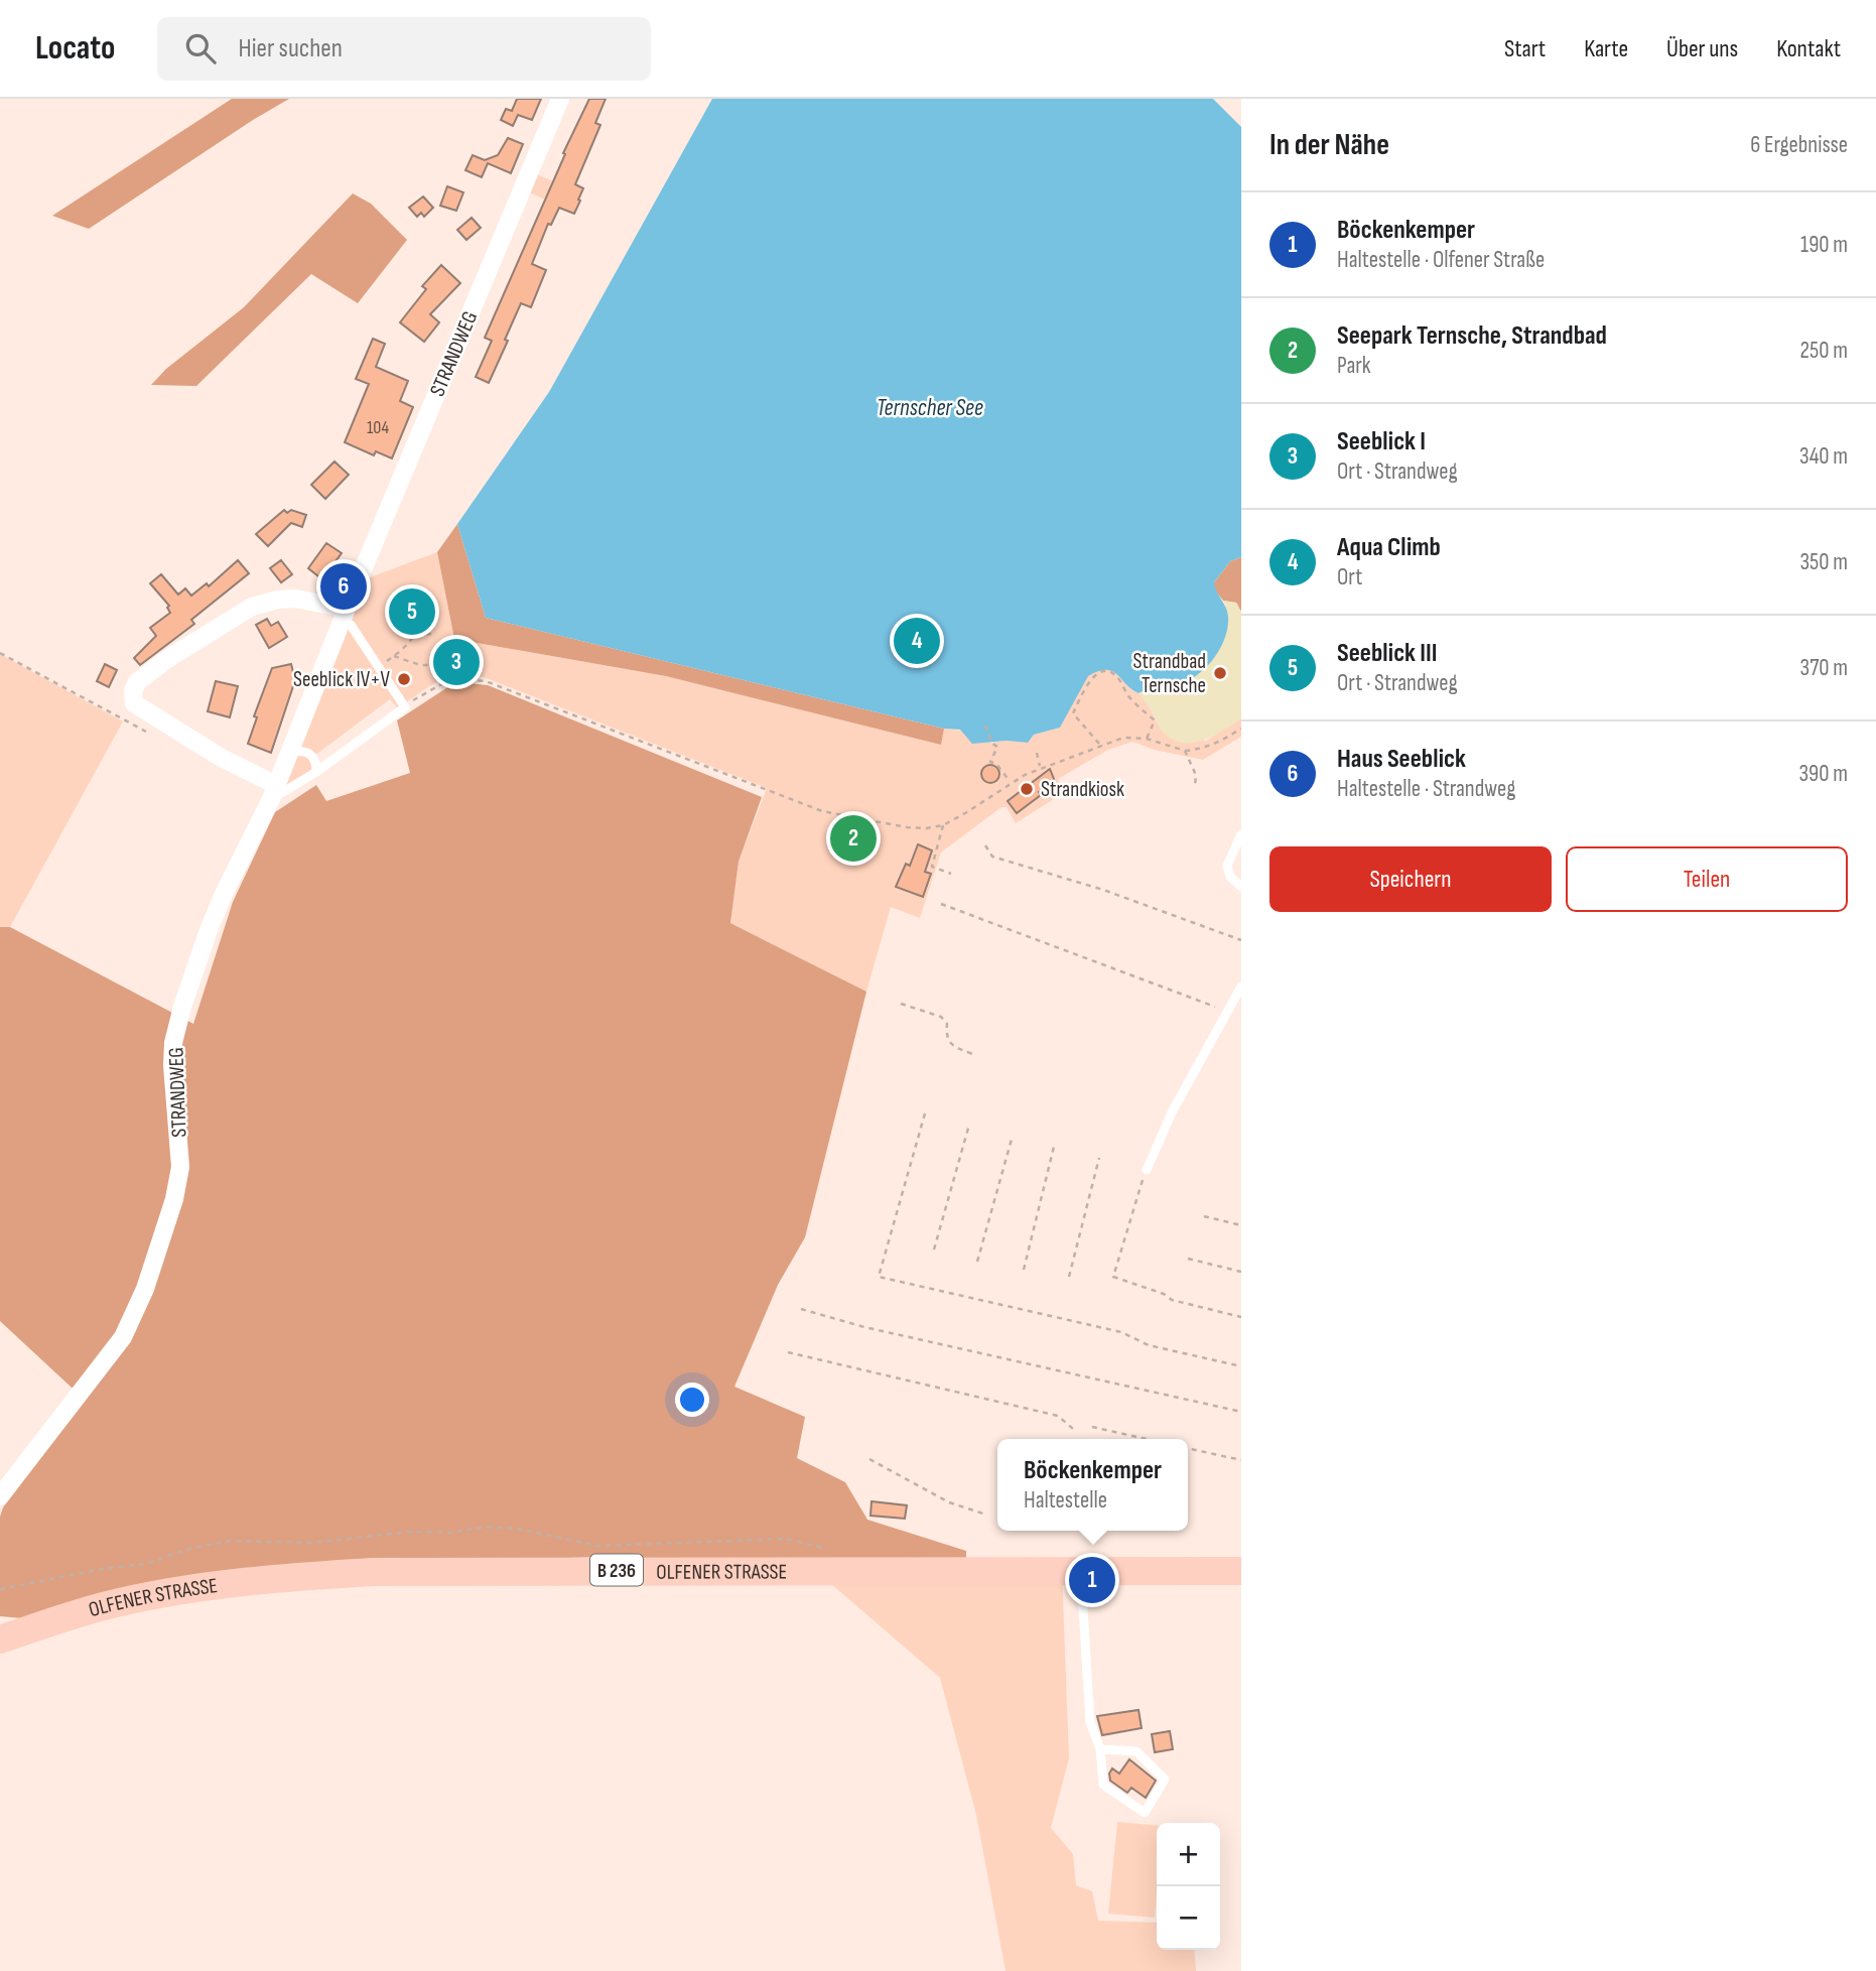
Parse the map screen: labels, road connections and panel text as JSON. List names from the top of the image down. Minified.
{"streets":{"main road":["B 236","OLFENER STRASSE"],"street":["STRANDWEG"]},"water":["Ternscher See"],"places":["Strandbad Ternsche","Seeblick IV+V","Strandkiosk"],"house_numbers":["104"],"page":{"header":"Locato","search":"Hier suchen","nav":["Start","Karte","Über uns","Kontakt"],"heading":["In der Nähe","6 Ergebnisse"],"list":[{"mark":"1","name":"Böckenkemper","note":"Haltestelle · Olfener Straße","value":"190 m"},{"mark":"2","name":"Seepark Ternsche, Strandbad","note":"Park","value":"250 m"},{"mark":"3","name":"Seeblick I","note":"Ort · Strandweg","value":"340 m"},{"mark":"4","name":"Aqua Climb","note":"Ort","value":"350 m"},{"mark":"5","name":"Seeblick III","note":"Ort · Strandweg","value":"370 m"},{"mark":"6","name":"Haus Seeblick","note":"Haltestelle · Strandweg","value":"390 m"}],"pins":["6","5","4","3","2","1"],"buttons":["Speichern","Teilen"],"popup":["Böckenkemper","Haltestelle"],"map_buttons":["+","−"]}}
